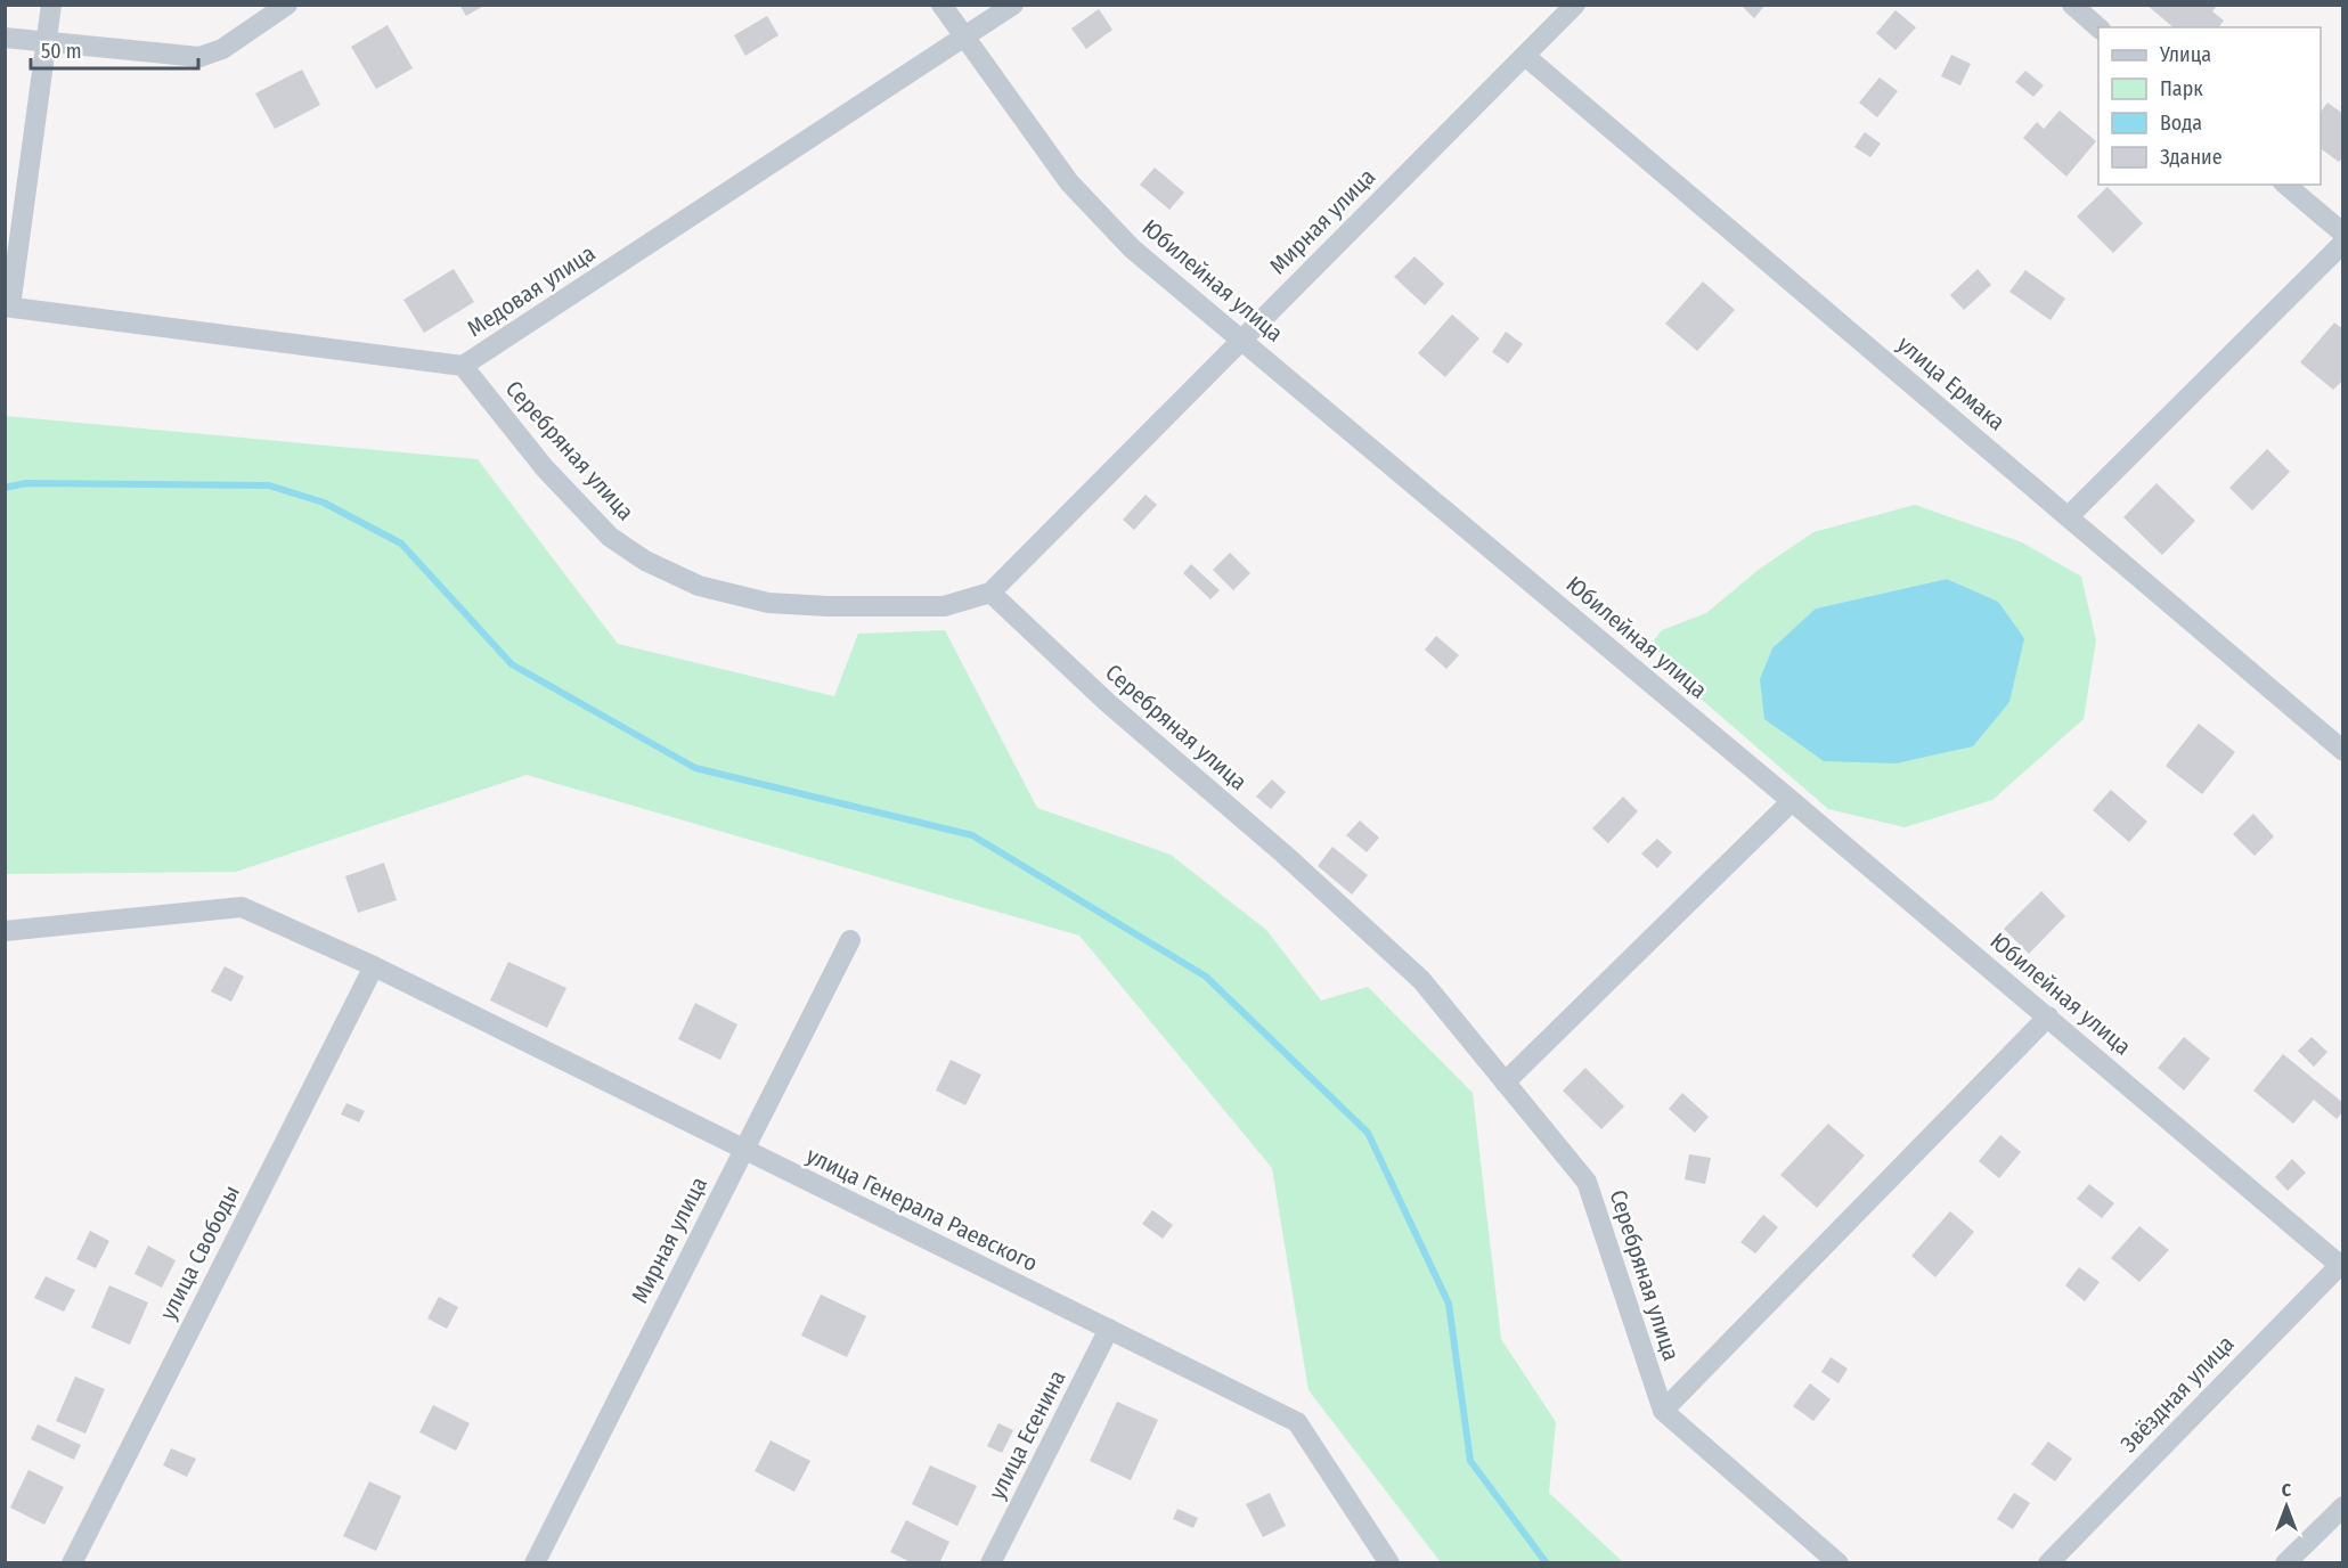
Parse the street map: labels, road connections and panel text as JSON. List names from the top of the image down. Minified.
{"streets":{"street":["Мирная улица","Юбилейная улица","Медовая улица","улица Ермака","Серебряная улица","улица Генерала Раевского","улица Свободы","Звёздная улица","улица Есенина"]},"crossings":[["Мирная улица","Юбилейная улица"],["Мирная улица","улица Ермака"],["Мирная улица","Серебряная улица"],["Мирная улица","улица Генерала Раевского"],["Юбилейная улица","Медовая улица"],["Юбилейная улица","Серебряная улица"],["Юбилейная улица","Звёздная улица"],["Медовая улица","Серебряная улица"],["улица Генерала Раевского","улица Свободы"],["улица Генерала Раевского","улица Есенина"]],"legend":["Улица","Парк","Вода","Здание"],"scale_bar":"50 m","north":"top"}
